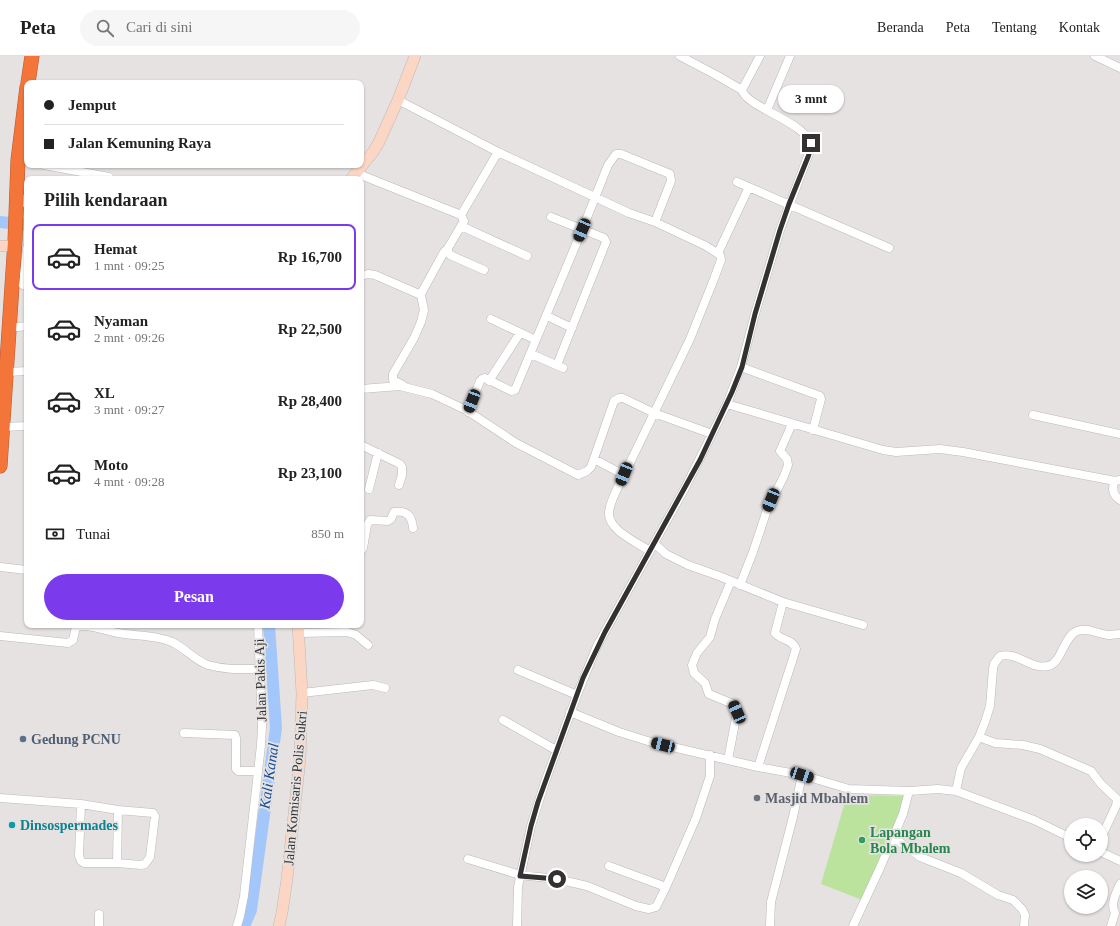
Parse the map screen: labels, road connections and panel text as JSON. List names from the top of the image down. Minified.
{"streets":{"main road":["Jalan Komisaris Polis Sukri"],"street":["Jalan Pakis Aji"]},"water":["Kali Kanal"],"places":["Gedung PCNU","Masjid Mbahlem","Dinsospermades","Lapangan Bola Mbalem"],"page":{"header":"Peta","search":"Cari di sini","nav":["Beranda","Peta","Tentang","Kontak"],"banner":["Jemput","Jalan Kemuning Raya"],"bubble":"3 mnt","heading":"Pilih kendaraan","list":[{"name":"Hemat","note":"1 mnt · 09:25","value":"Rp 16,700"},{"name":"Nyaman","note":"2 mnt · 09:26","value":"Rp 22,500"},{"name":"XL","note":"3 mnt · 09:27","value":"Rp 28,400"},{"name":"Moto","note":"4 mnt · 09:28","value":"Rp 23,100"}],"pay":["Tunai","850 m"],"buttons":"Pesan"}}
